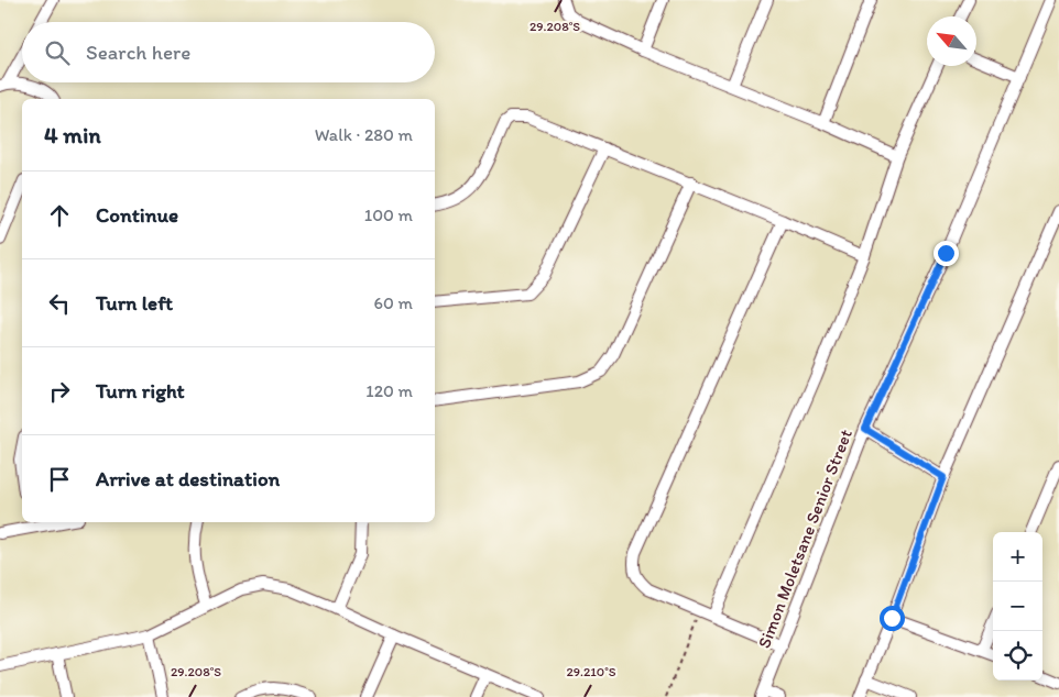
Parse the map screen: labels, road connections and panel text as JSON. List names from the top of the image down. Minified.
{"streets":{"street":["Simon Moletsane Senior Street"]},"north":"top left","page":{"search":"Search here","heading":["4 min","Walk · 280 m"],"list":[["Continue","100 m"],["Turn left","60 m"],["Turn right","120 m"],"Arrive at destination"],"map_buttons":["+","−"]},"coordinates":["29.208°S","29.210°S"]}
